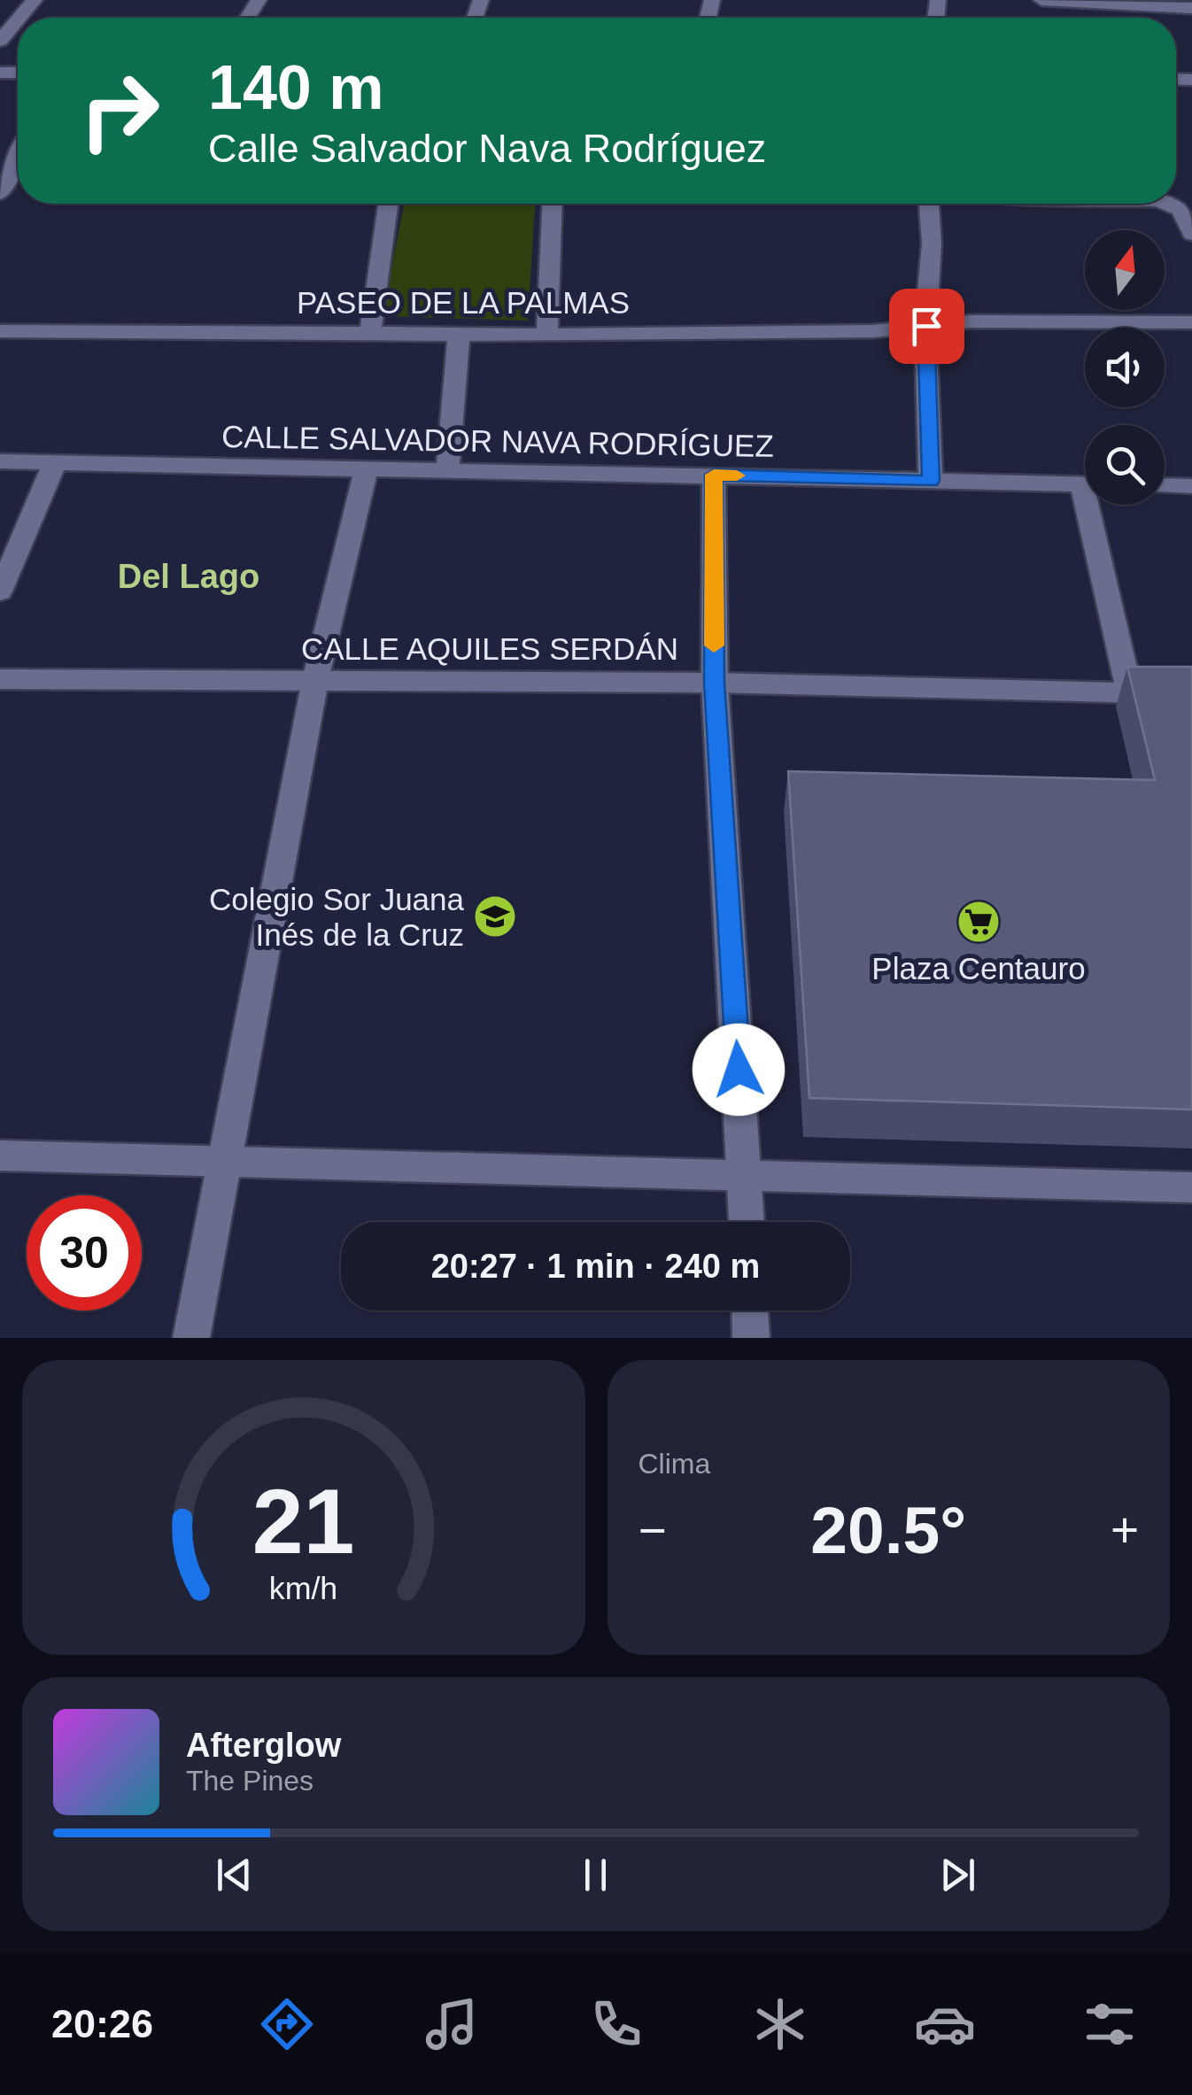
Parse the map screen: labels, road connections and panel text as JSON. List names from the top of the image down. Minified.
{"streets":{"street":["PASEO DE LA PALMAS","CALLE SALVADOR NAVA RODRÍGUEZ","CALLE AQUILES SERDÁN"]},"districts":["Del Lago"],"places":{"school or university":["Colegio Sor Juana Inés de la Cruz"],"supermarket":["Plaza Centauro"]},"north":"top","page":{"turn":["140 m","Calle Salvador Nava Rodríguez"],"limit":"30","trip":"20:27 · 1 min · 240 m","tile":"Clima","heat":["−","20.5°","+"],"song":["Afterglow","The Pines"],"tabs":"20:26","gauge":["21","km/h"]}}
